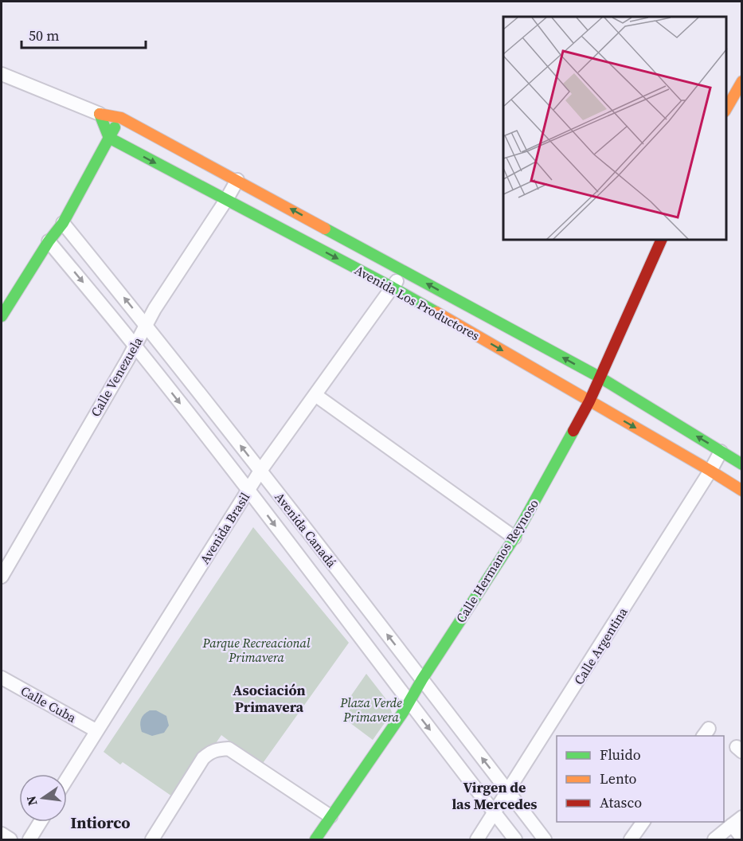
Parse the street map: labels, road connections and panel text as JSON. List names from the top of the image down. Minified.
{"streets":{"street":["Avenida Los Productores","Calle Venezuela","Avenida Brasil","Avenida Canadá","Calle Hermanos Reynoso","Calle Argentina","Calle Cuba"]},"crossings":[["Avenida Los Productores","Calle Venezuela"],["Avenida Los Productores","Avenida Brasil"],["Avenida Los Productores","Calle Hermanos Reynoso"],["Avenida Los Productores","Calle Argentina"],["Calle Venezuela","Avenida Canadá"],["Avenida Brasil","Avenida Canadá"],["Avenida Brasil","Calle Cuba"],["Avenida Canadá","Calle Hermanos Reynoso"],["Avenida Canadá","Calle Argentina"]],"districts":["Asociación Primavera","Virgen de las Mercedes","Intiorco"],"parks":["Parque Recreacional Primavera","Plaza Verde Primavera"],"legend":["Fluido","Lento","Atasco"],"scale_bar":"50 m","north":"left"}
